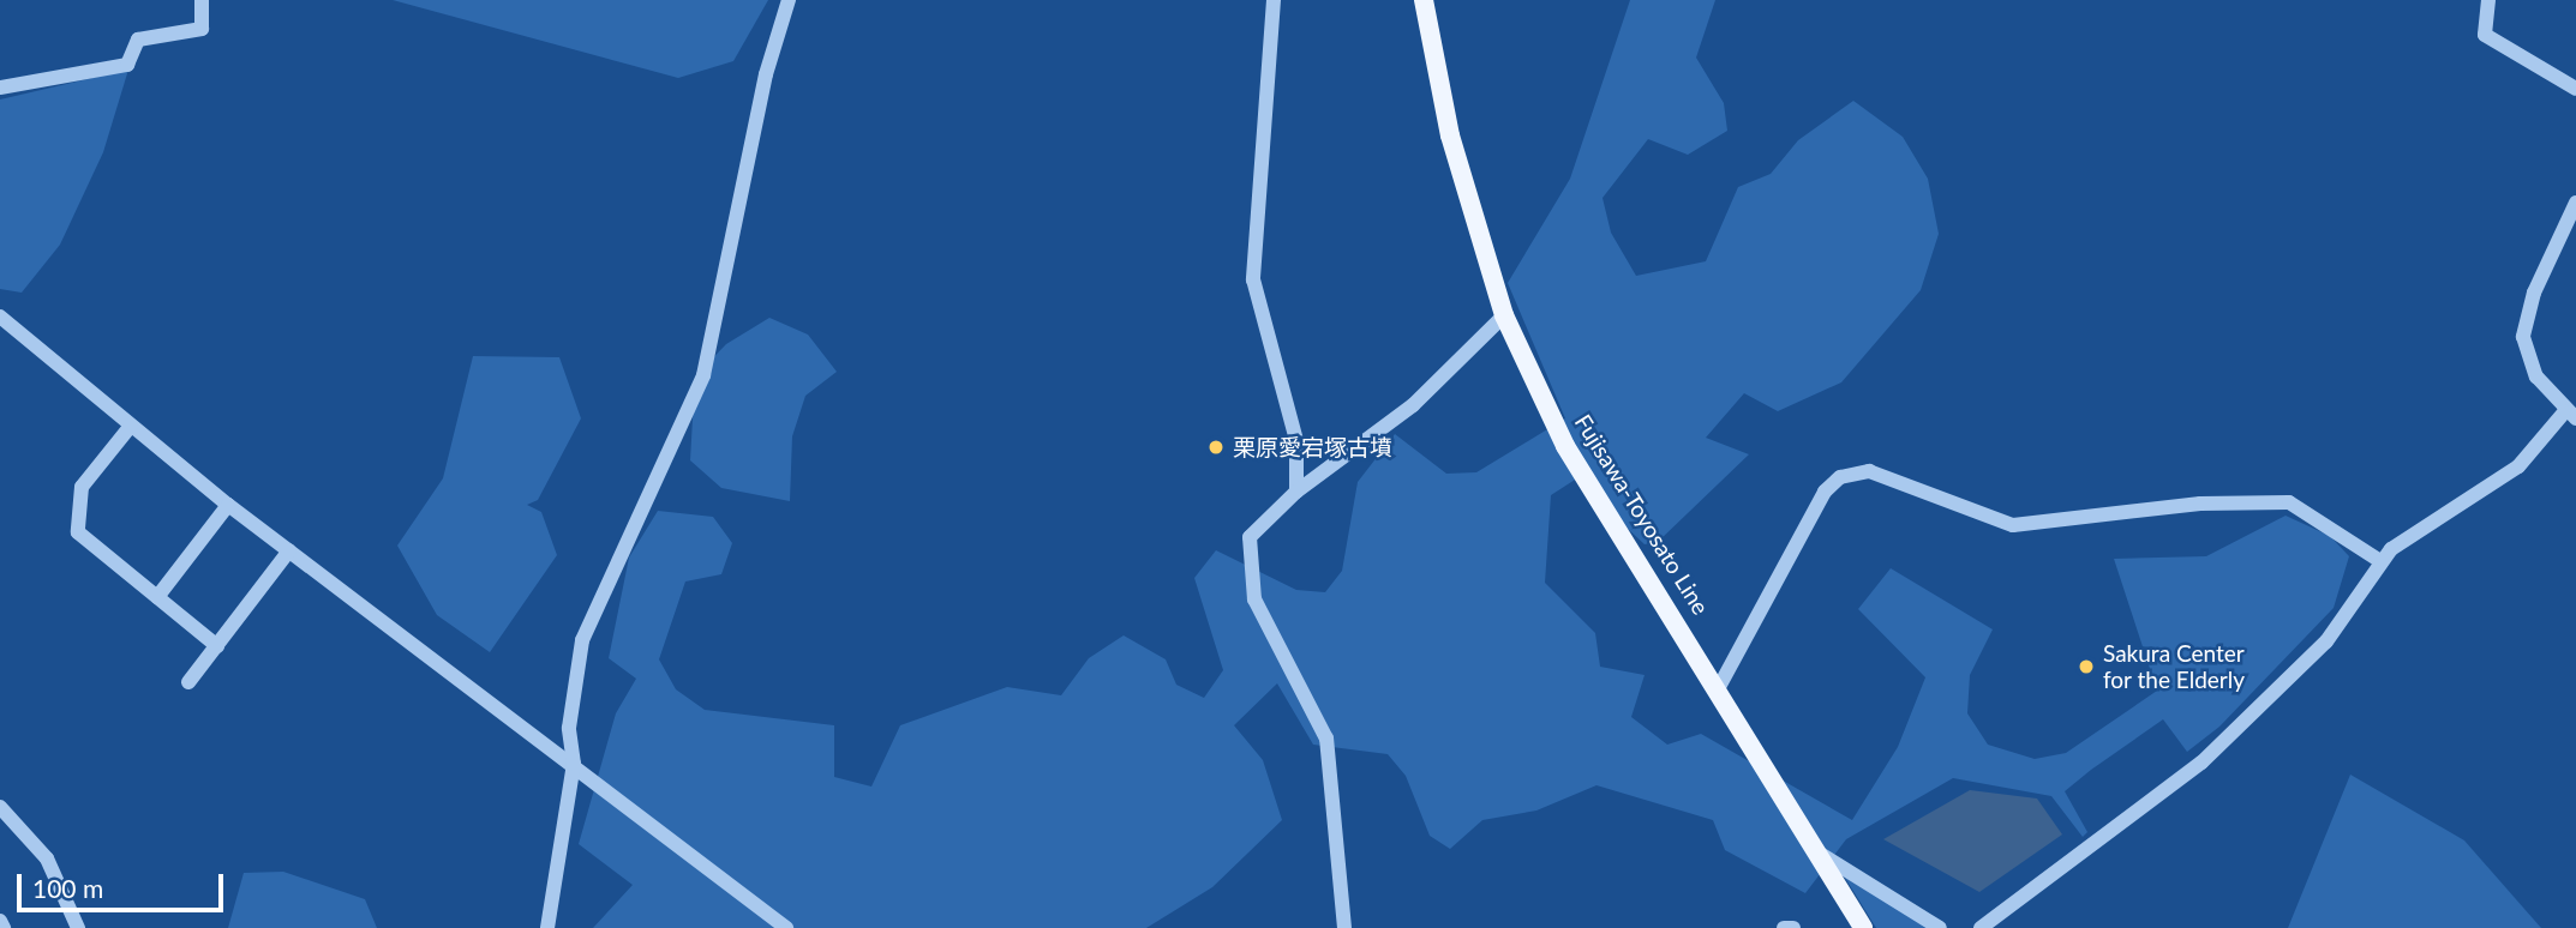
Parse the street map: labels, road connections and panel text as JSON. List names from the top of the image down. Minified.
{"streets":{"main road":["Fujisawa-Toyosato Line"]},"places":["栗原愛宕塚古墳","Sakura Center for the Elderly"],"scale_bar":"100 m"}
